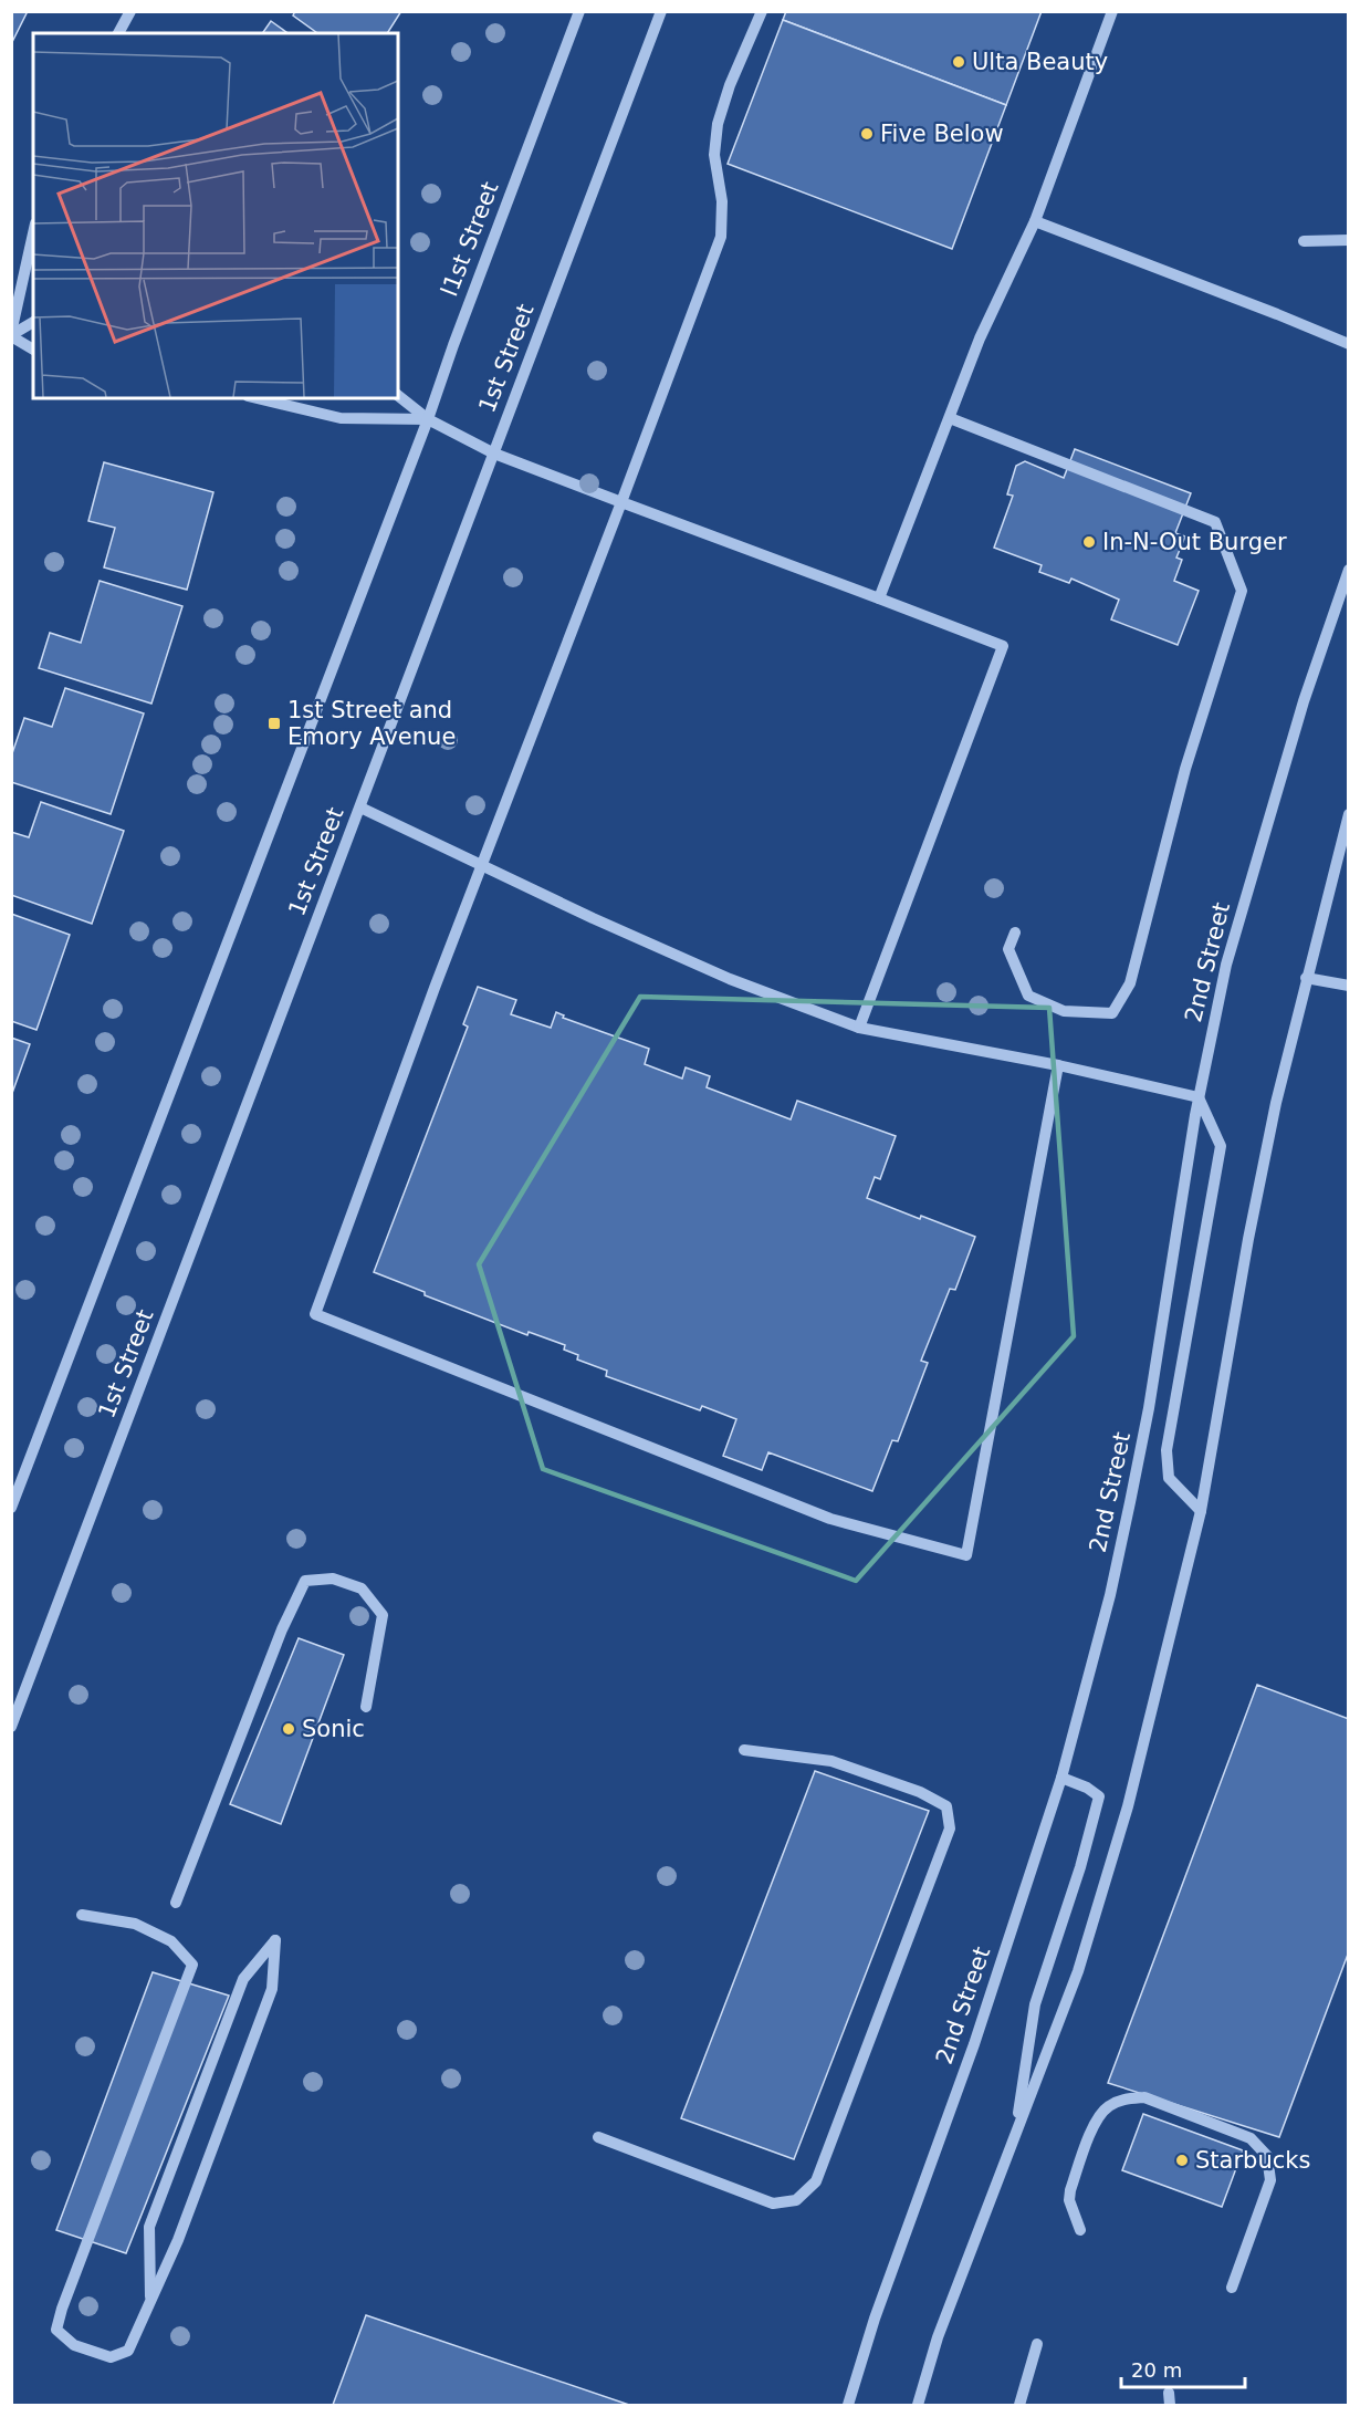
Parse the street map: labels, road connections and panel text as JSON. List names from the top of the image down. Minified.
{"streets":{"street":["l1st Street","1st Street","2nd Street"]},"places":{"other":["Ulta Beauty","Five Below","In-N-Out Burger","Sonic","Starbucks"],"transit":["1st Street and Emory Avenue"]},"scale_bar":"20 m"}
